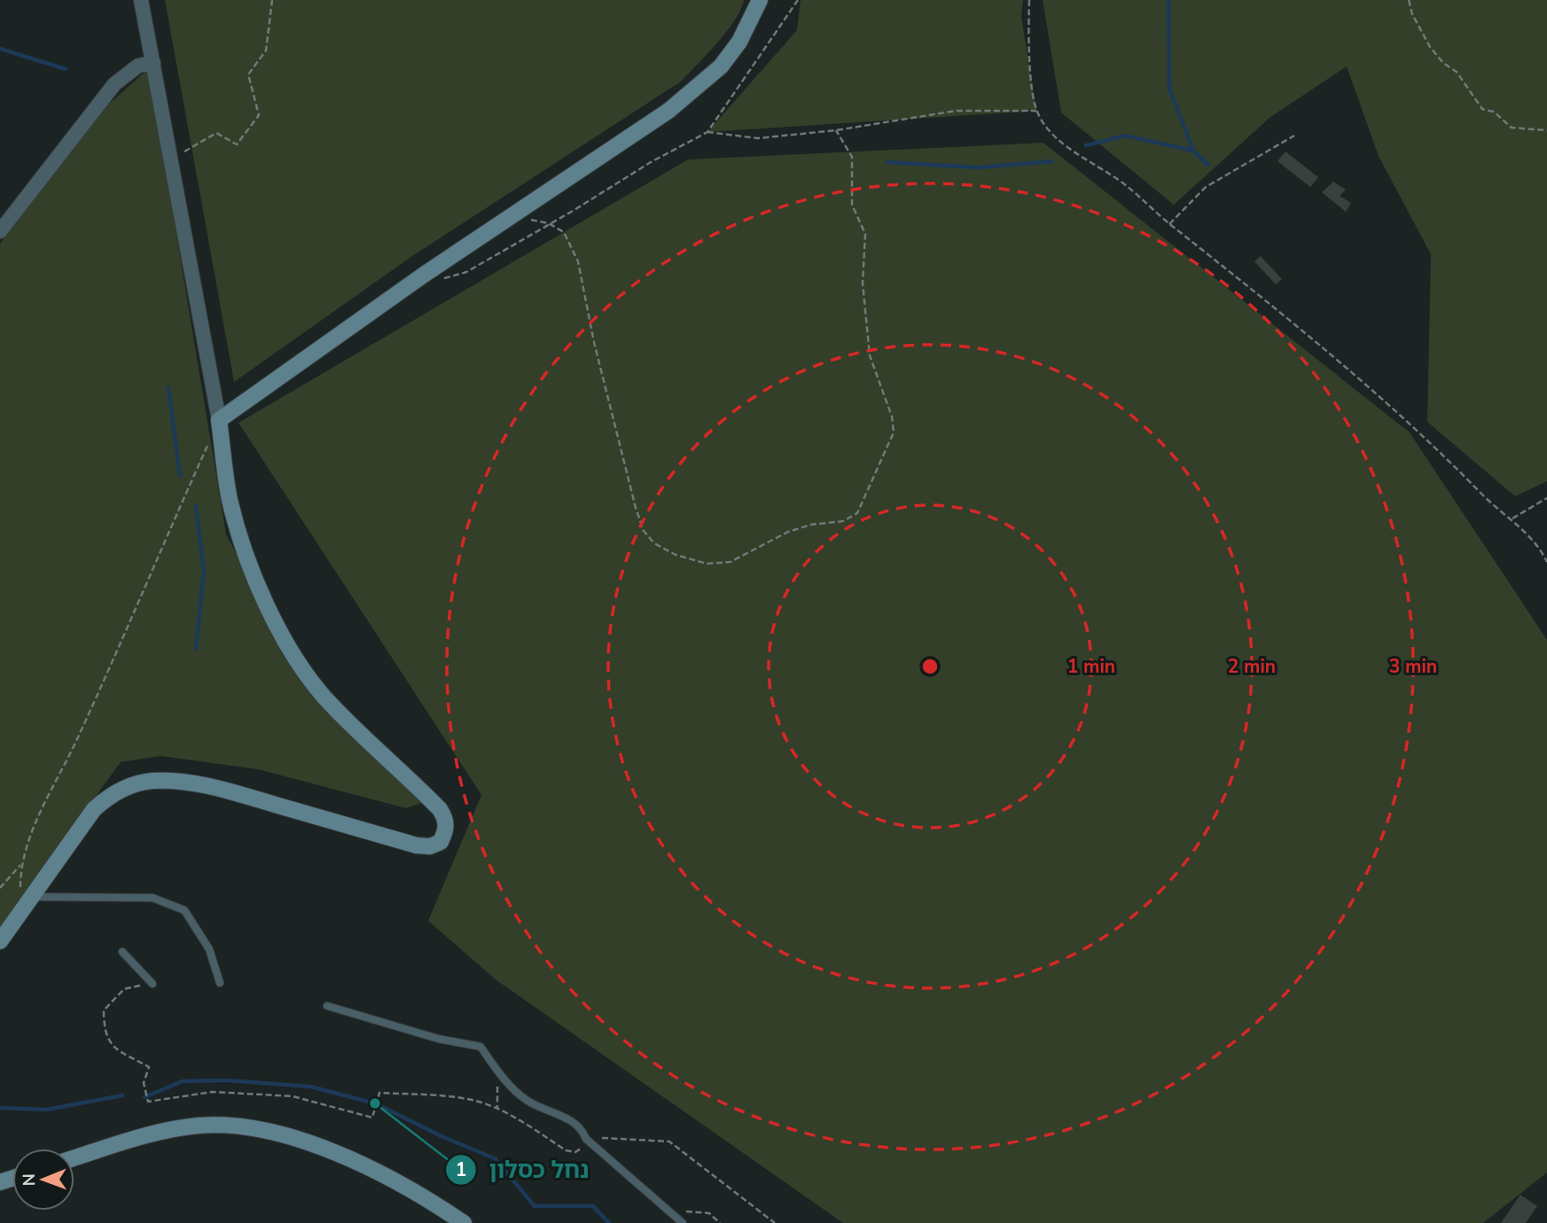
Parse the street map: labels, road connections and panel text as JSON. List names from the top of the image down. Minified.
{"places":["נחל כסלון"],"north":"left","rings":["1 min","2 min","3 min"]}
